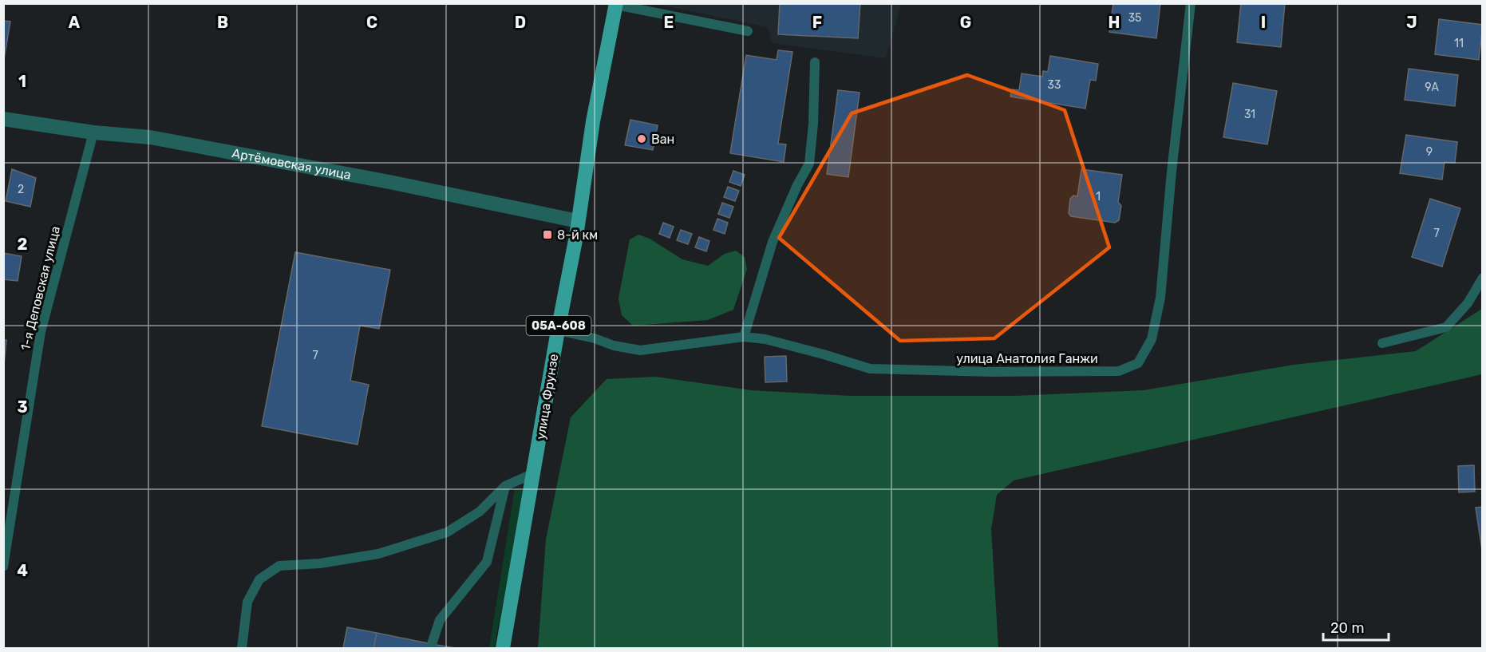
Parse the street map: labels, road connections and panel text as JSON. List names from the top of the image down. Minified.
{"streets":{"main road":["05А-608","улица Фрунзе"],"street":["Артёмовская улица"],"lane":["1-я Деповская улица","улица Анатолия Ганжи"]},"crossings":[["Артёмовская улица","1-я Деповская улица"],["Артёмовская улица","улица Фрунзе"],["улица Анатолия Ганжи","улица Фрунзе"]],"places":{"other":["Ван"],"transit":["8-й км"]},"house_numbers":["35","11","33","9А","31","9","2","1","7","7"],"scale_bar":"20 m","grid":{"columns":["A","B","C","D","E","F","G","H","I","J"],"rows":["1","2","3","4"]}}
